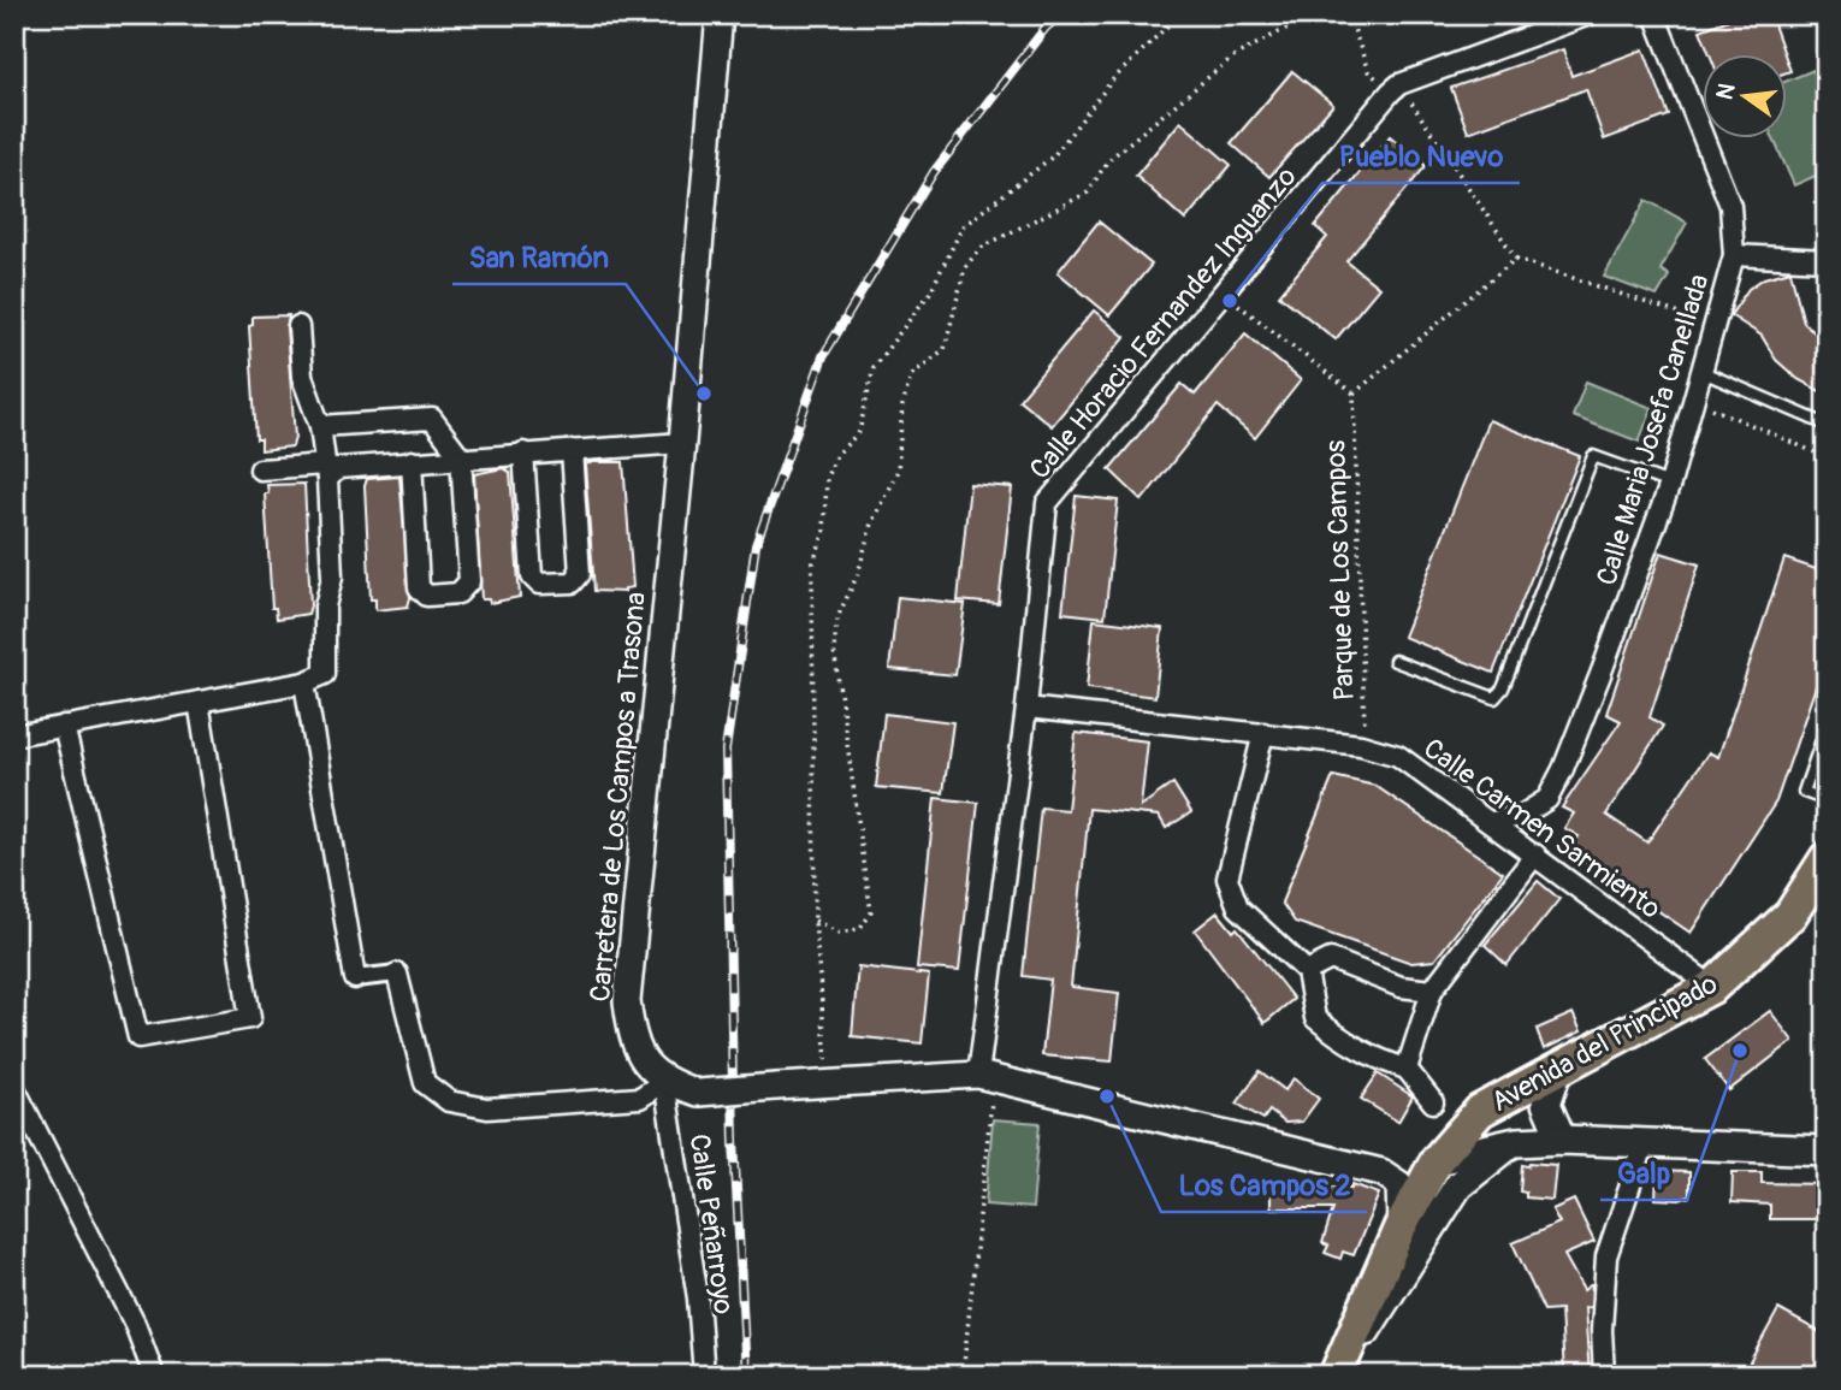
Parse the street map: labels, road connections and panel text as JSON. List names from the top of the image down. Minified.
{"streets":{"main road":["Avenida del Principado"],"street":["Calle Horacio Fernandez Inguanzo","Calle Maria Josefa Canellada","Carretera de Los Campos a Trasona","Calle Carmen Sarmiento","Calle Peñarroyo"],"path":["Parque de Los Campos"]},"crossings":[["Calle Horacio Fernandez Inguanzo","Carretera de Los Campos a Trasona"],["Calle Horacio Fernandez Inguanzo","Calle Carmen Sarmiento"],["Calle Maria Josefa Canellada","Calle Carmen Sarmiento"],["Parque de Los Campos","Calle Carmen Sarmiento"],["Carretera de Los Campos a Trasona","Calle Peñarroyo"],["Calle Carmen Sarmiento","Avenida del Principado"]],"places":["Pueblo Nuevo","San Ramón","Galp","Los Campos 2"],"north":"left"}
